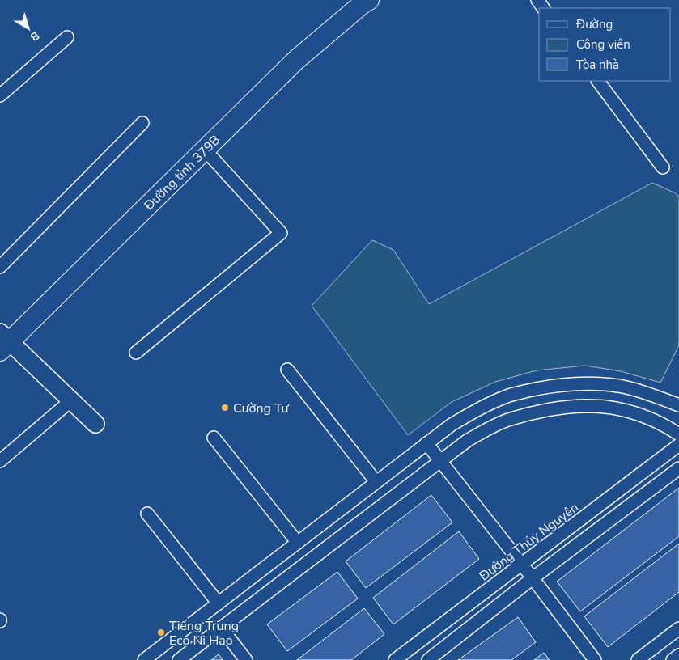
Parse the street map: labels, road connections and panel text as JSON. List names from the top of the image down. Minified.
{"streets":{"main road":["Đường tỉnh 379B"],"street":["Đường Thủy Nguyên"]},"places":["Cường Tư","Tiếng Trung Eco Ni Hao"],"legend":["Đường","Công viên","Tòa nhà"],"north":"bottom right"}
